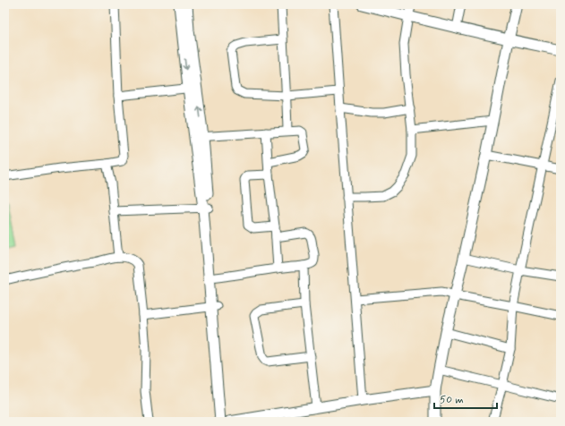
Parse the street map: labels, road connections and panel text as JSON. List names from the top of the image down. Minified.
{"scale_bar":"50 m"}
